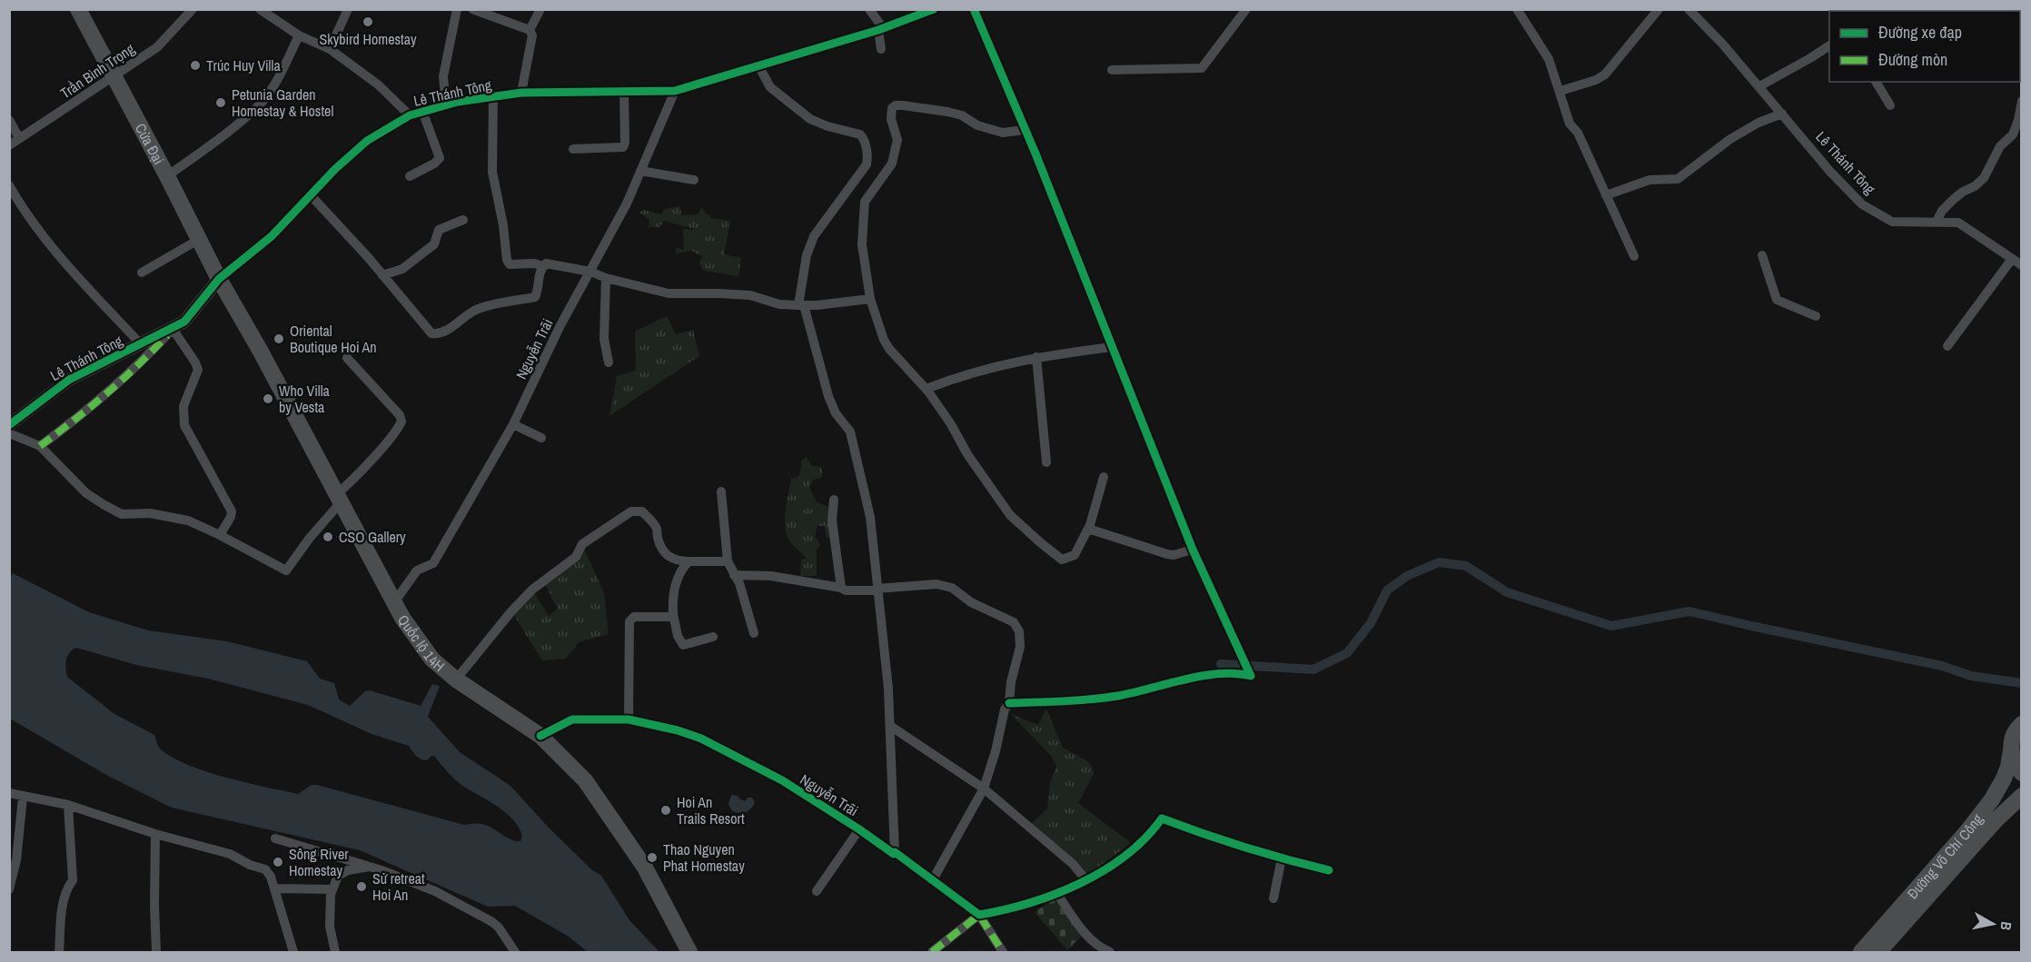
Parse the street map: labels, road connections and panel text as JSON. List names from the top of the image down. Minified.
{"streets":{"main road":["Cửa Đại","Quốc lộ 14H","Đường Võ Chí Công"],"street":["Trần Bình Trọng","Lê Thánh Tông","Nguyễn Trãi"]},"crossings":[["Trần Bình Trọng","Cửa Đại"],["Lê Thánh Tông","Cửa Đại"],["Lê Thánh Tông","Nguyễn Trãi"],["Lê Thánh Tông","Quốc lộ 14H"],["Cửa Đại","Quốc lộ 14H"],["Nguyễn Trãi","Quốc lộ 14H"]],"places":["Skybird Homestay","Trúc Huy Villa","Petunia Garden Homestay & Hostel","Oriental Boutique Hoi An","Who Villa by Vesta","CSO Gallery","Hoi An Trails Resort","Thao Nguyen Phat Homestay","Sông River Homestay","Sử retreat Hoi An"],"legend":["Đường xe đạp","Đường mòn"],"north":"right"}
